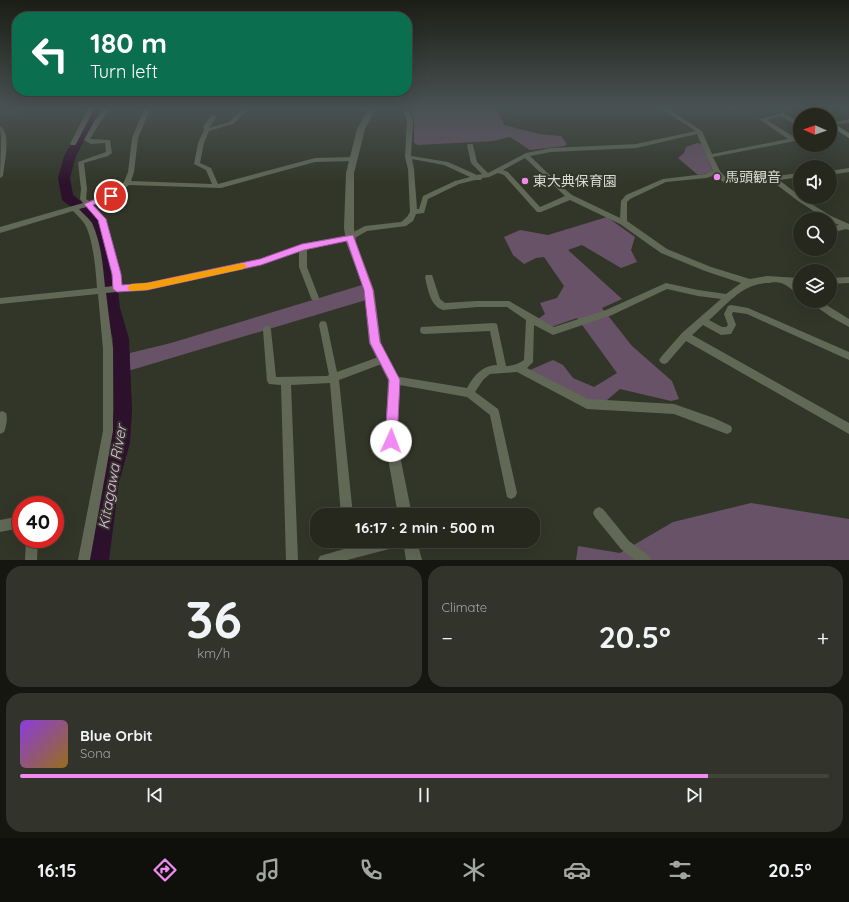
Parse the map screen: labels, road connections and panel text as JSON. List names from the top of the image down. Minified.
{"water":["Kitagawa River"],"places":["馬頭観音","東大典保育園"],"north":"left","page":{"turn":["180 m","Turn left"],"limit":"40","trip":"16:17 · 2 min · 500 m","tile":[["36","km/h"],"Climate"],"heat":["−","20.5°","+"],"song":["Blue Orbit","Sona"],"tabs":["16:15","20.5°"]}}
